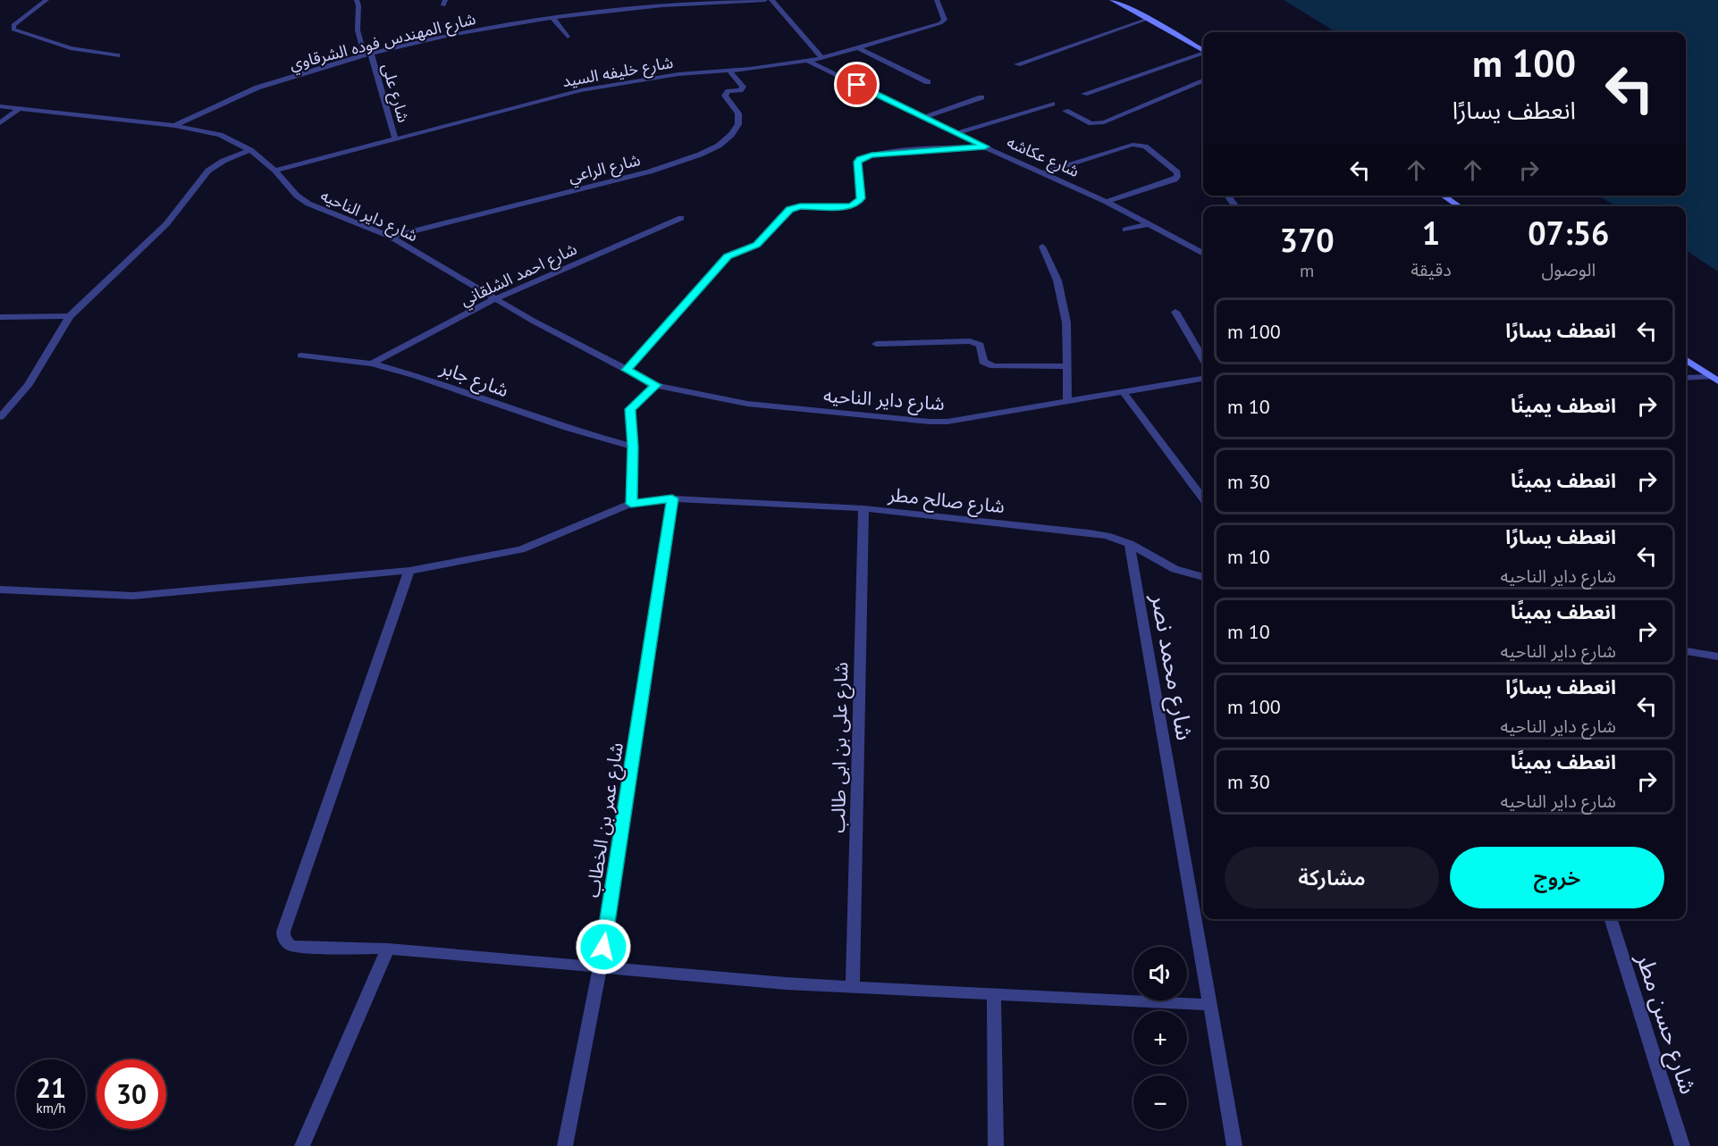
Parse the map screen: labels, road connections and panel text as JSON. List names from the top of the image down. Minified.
{"streets":{"street":["شارع المهندس فوده الشرقاوي","شارع خليفه السيد","شارع على","شارع عكاشه","شارع الراعي","شارع داير الناحيه","شارع احمد الشلقاني","شارع جابر","شارع صالح مطر","شارع محمد نصر","شارع على بن ابى طالب","شارع عمر بن الخطاب","شارع حسن مطر"]},"crossings":[["شارع المهندس فوده الشرقاوي","شارع على"],["شارع المهندس فوده الشرقاوي","شارع داير الناحيه"],["شارع خليفه السيد","شارع على"],["شارع خليفه السيد","شارع عكاشه"],["شارع خليفه السيد","شارع الراعي"],["شارع خليفه السيد","شارع داير الناحيه"],["شارع الراعي","شارع داير الناحيه"],["شارع داير الناحيه","شارع احمد الشلقاني"],["شارع احمد الشلقاني","شارع جابر"],["شارع صالح مطر","شارع محمد نصر"],["شارع صالح مطر","شارع على بن ابى طالب"],["شارع صالح مطر","شارع عمر بن الخطاب"]],"page":{"turn":["100 m","انعطف يسارًا"],"eta":["07:56","الوصول","1","دقيقة","370","m"],"list":[{"name":"انعطف يسارًا","value":"100 m"},{"name":"انعطف يمينًا","value":"10 m"},{"name":"انعطف يمينًا","value":"30 m"},{"name":"انعطف يسارًا","note":"شارع داير الناحيه","value":"10 m"},{"name":"انعطف يمينًا","note":"شارع داير الناحيه","value":"10 m"},{"name":"انعطف يسارًا","note":"شارع داير الناحيه","value":"100 m"},{"name":"انعطف يمينًا","note":"شارع داير الناحيه","value":"30 m"}],"buttons":["خروج","مشاركة"],"map_buttons":["+","−"],"speed":"21 km/h","limit":"30"}}
